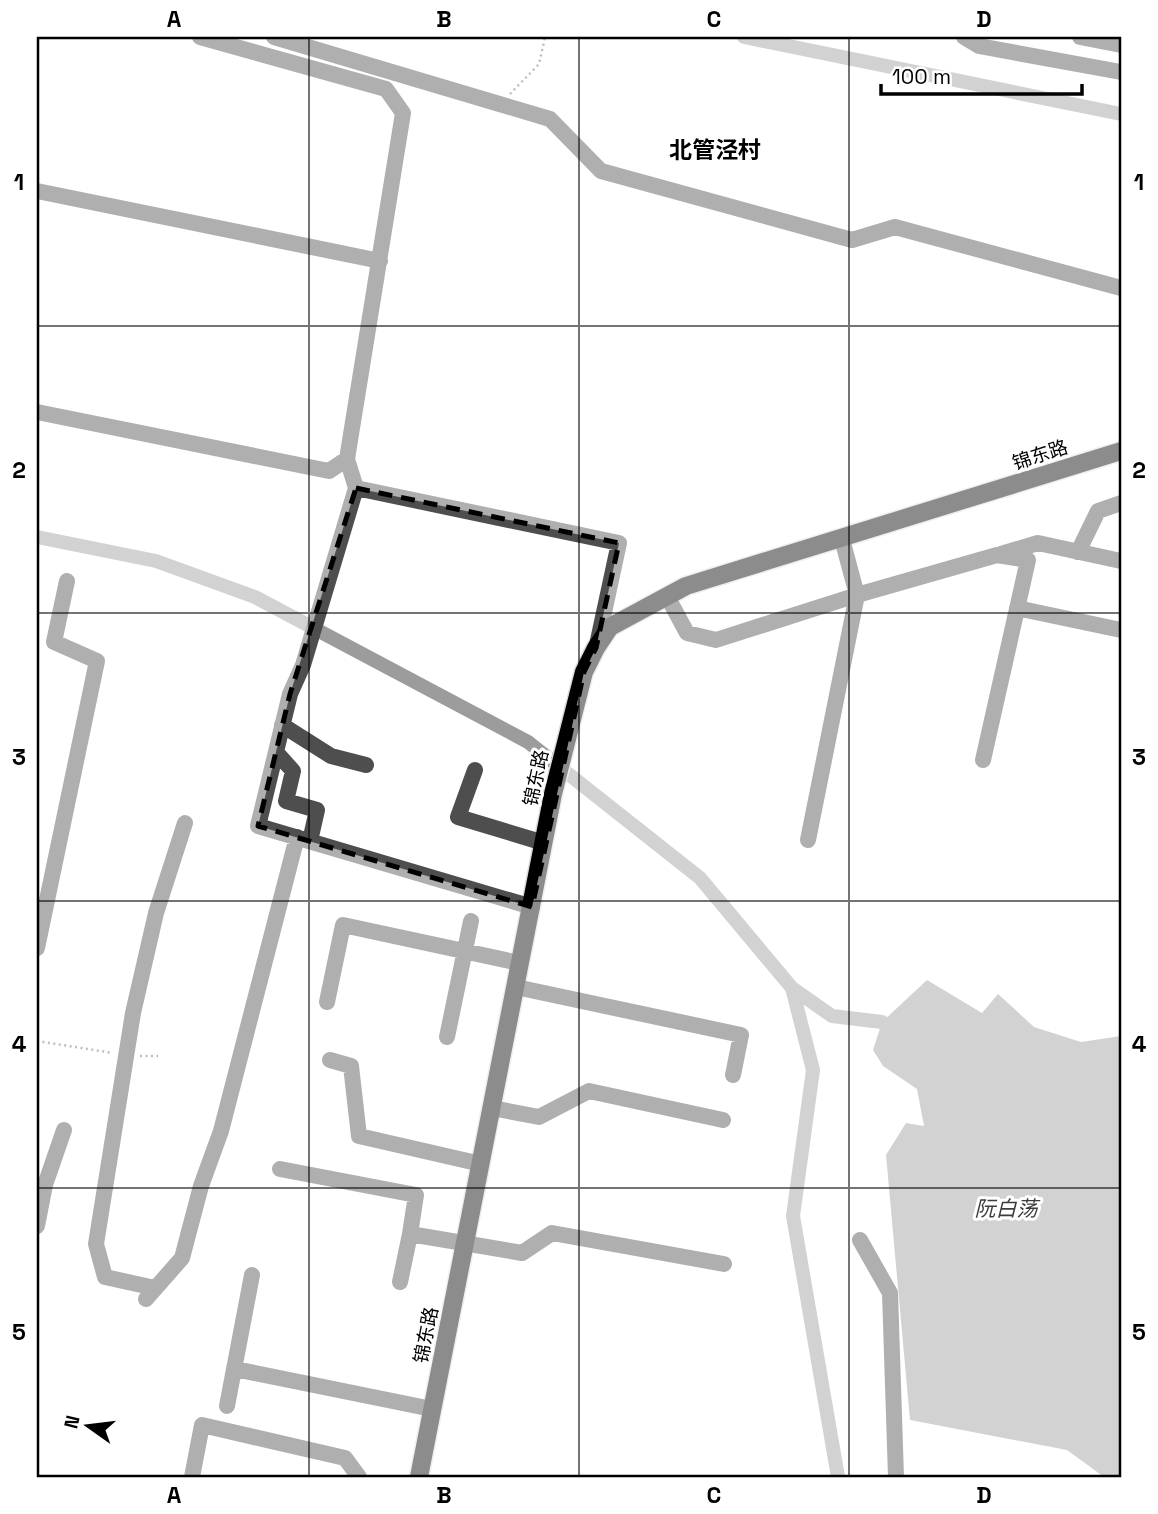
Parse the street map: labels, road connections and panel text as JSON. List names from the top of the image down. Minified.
{"streets":{"main road":["锦东路"]},"districts":["北管泾村"],"water":["阮白荡"],"scale_bar":"100 m","north":"left","grid":{"columns":["A","B","C","D"],"rows":["1","2","3","4","5"]}}
